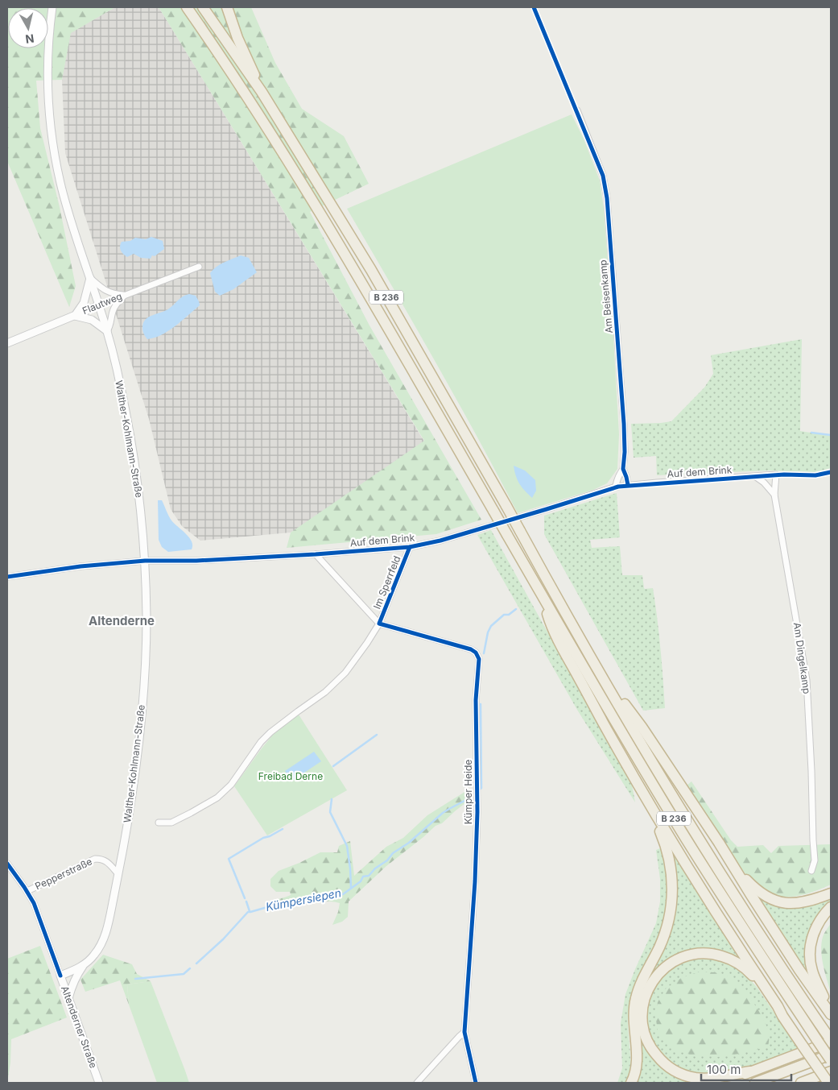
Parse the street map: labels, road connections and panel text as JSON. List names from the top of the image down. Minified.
{"streets":{"highway":["B 236"],"main road":["Flautweg","Walther-Kohlmann-Straße","Altenderner Straße"],"street":["Am Beisenkamp","Auf dem Brink","Im Sperrfeld","Am Dingelkamp","Kümper Heide","Pepperstraße"]},"crossings":[["Am Beisenkamp","Auf dem Brink"],["Flautweg","Walther-Kohlmann-Straße"],["Walther-Kohlmann-Straße","Auf dem Brink"],["Walther-Kohlmann-Straße","Pepperstraße"],["Walther-Kohlmann-Straße","Altenderner Straße"],["Auf dem Brink","Im Sperrfeld"],["Auf dem Brink","Am Dingelkamp"],["Im Sperrfeld","Kümper Heide"],["Pepperstraße","Altenderner Straße"]],"districts":["Altenderne"],"water":["Kümpersiepen"],"parks":["Freibad Derne"],"scale_bar":"100 m","north":"bottom"}
